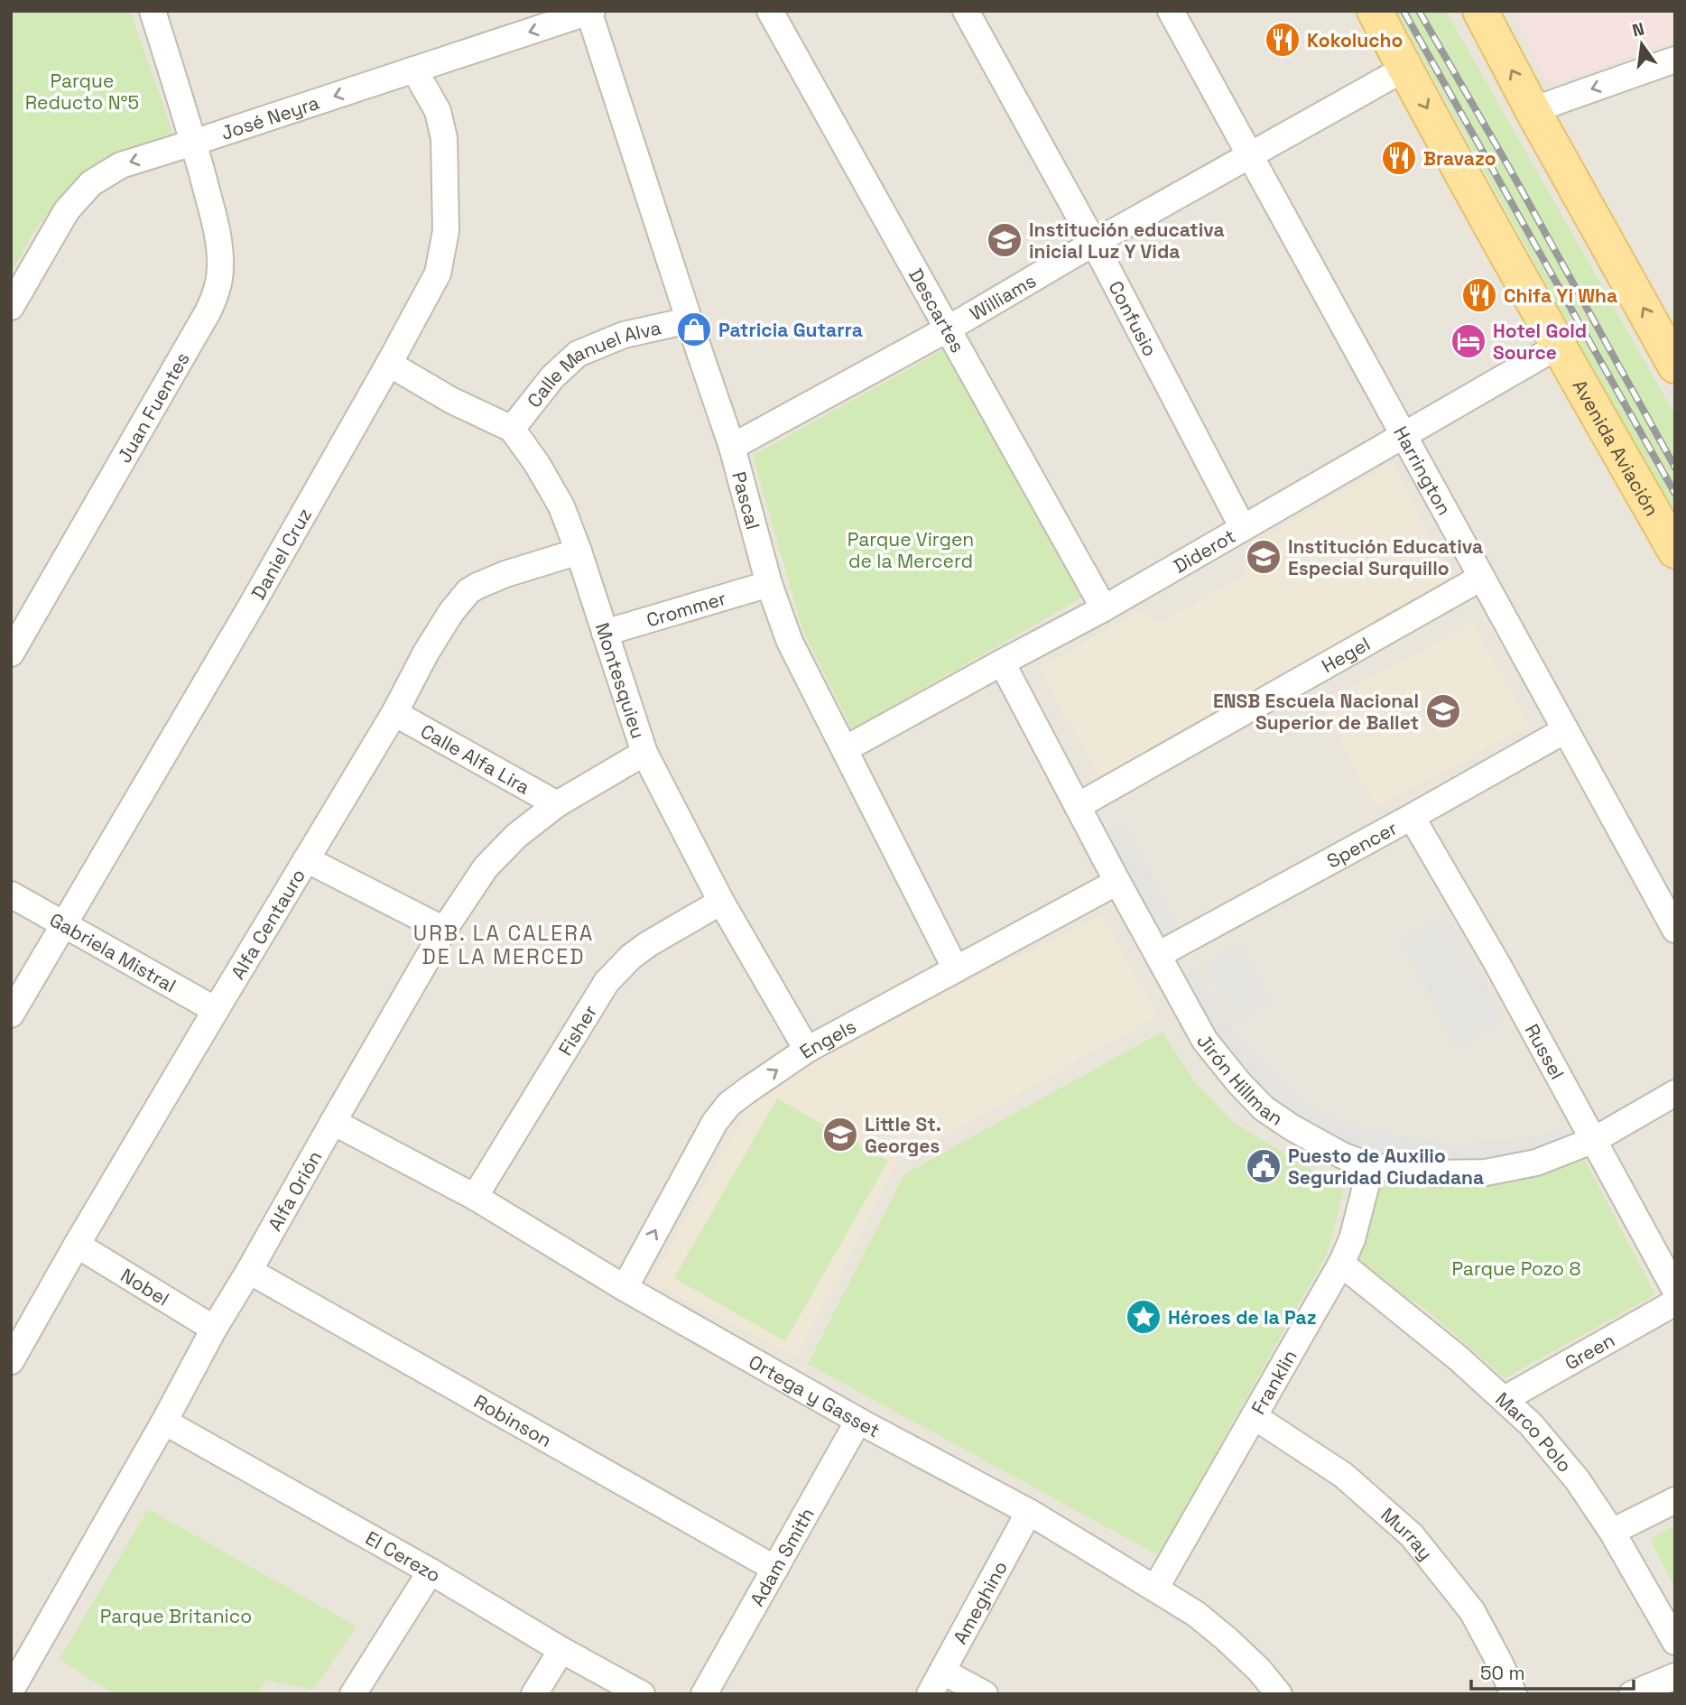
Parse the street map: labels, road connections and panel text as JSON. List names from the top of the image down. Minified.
{"streets":{"main road":["Avenida Aviación"],"street":["José Neyra","Williams","Descartes","Confusio","Calle Manuel Alva","Juan Fuentes","Harrington","Pascal","Diderot","Daniel Cruz","Crommer","Hegel","Montesquieu","Calle Alfa Lira","Spencer","Alfa Centauro","Gabriela Mistral","Fisher","Engels","Russel","Jirón Hillman","Alfa Orión","Nobel","Green","Franklin","Ortega y Gasset","Robinson","Marco Polo","Murray","El Cerezo","Adam Smith","Ameghino"]},"crossings":[["José Neyra","Juan Fuentes"],["José Neyra","Pascal"],["José Neyra","Daniel Cruz"],["Williams","Descartes"],["Williams","Confusio"],["Williams","Avenida Aviación"],["Williams","Harrington"],["Williams","Pascal"],["Descartes","Diderot"],["Confusio","Diderot"],["Calle Manuel Alva","Pascal"],["Calle Manuel Alva","Montesquieu"],["Avenida Aviación","Diderot"],["Harrington","Diderot"],["Harrington","Hegel"],["Harrington","Spencer"],["Pascal","Diderot"],["Pascal","Crommer"],["Pascal","Engels"],["Diderot","Jirón Hillman"],["Daniel Cruz","Montesquieu"],["Daniel Cruz","Gabriela Mistral"],["Crommer","Montesquieu"],["Hegel","Jirón Hillman"],["Montesquieu","Alfa Centauro"],["Montesquieu","Fisher"],["Montesquieu","Engels"],["Montesquieu","Alfa Orión"],["Calle Alfa Lira","Alfa Centauro"],["Calle Alfa Lira","Alfa Orión"],["Spencer","Russel"],["Spencer","Jirón Hillman"],["Alfa Centauro","Gabriela Mistral"],["Alfa Centauro","Nobel"],["Fisher","Ortega y Gasset"],["Engels","Jirón Hillman"],["Engels","Ortega y Gasset"],["Russel","Jirón Hillman"],["Jirón Hillman","Franklin"],["Alfa Orión","Nobel"],["Alfa Orión","Ortega y Gasset"],["Alfa Orión","Robinson"],["Alfa Orión","El Cerezo"],["Green","Marco Polo"],["Franklin","Ortega y Gasset"],["Franklin","Marco Polo"],["Franklin","Murray"],["Ortega y Gasset","Adam Smith"],["Ortega y Gasset","Ameghino"],["Robinson","Adam Smith"]],"one_way":["José Neyra","Engels"],"districts":["URB. LA CALERA DE LA MERCED"],"parks":["Parque Reducto N°5","Parque Virgen de la Mercerd","Parque Pozo 8","Parque Britanico"],"places":{"restaurant":["Kokolucho","Bravazo","Chifa Yi Wha"],"school or university":["Institución educativa inicial Luz Y Vida","Institución Educativa Especial Surquillo","ENSB Escuela Nacional Superior de Ballet","Little St. Georges"],"shop":["Patricia Gutarra"],"hotel":["Hotel Gold Source"],"public building":["Puesto de Auxilio Seguridad Ciudadana"],"place":["Héroes de la Paz"]},"scale_bar":"50 m","north":"top"}
